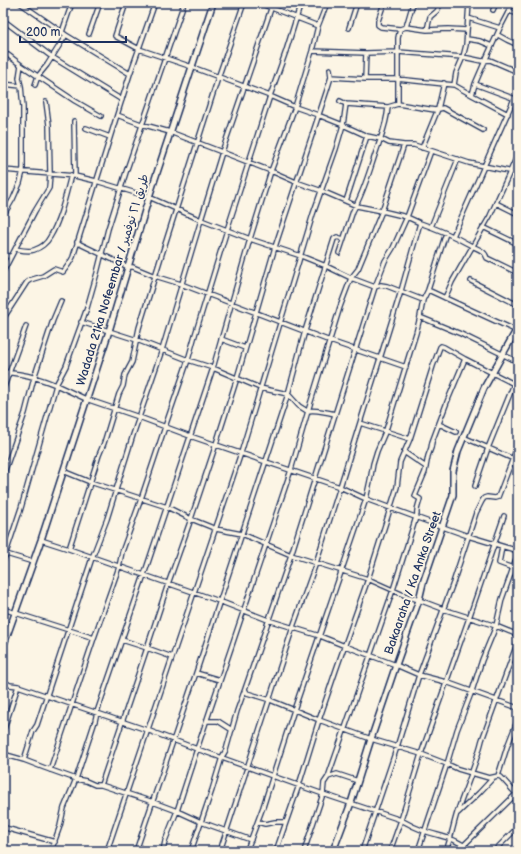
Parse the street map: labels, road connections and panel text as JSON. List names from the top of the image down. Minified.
{"streets":{"street":["Wadada 21ka Nofeembar / طريق ٢١ نوفمبر","Bakaaraha / Ka Anka Street"]},"scale_bar":"200 m"}
